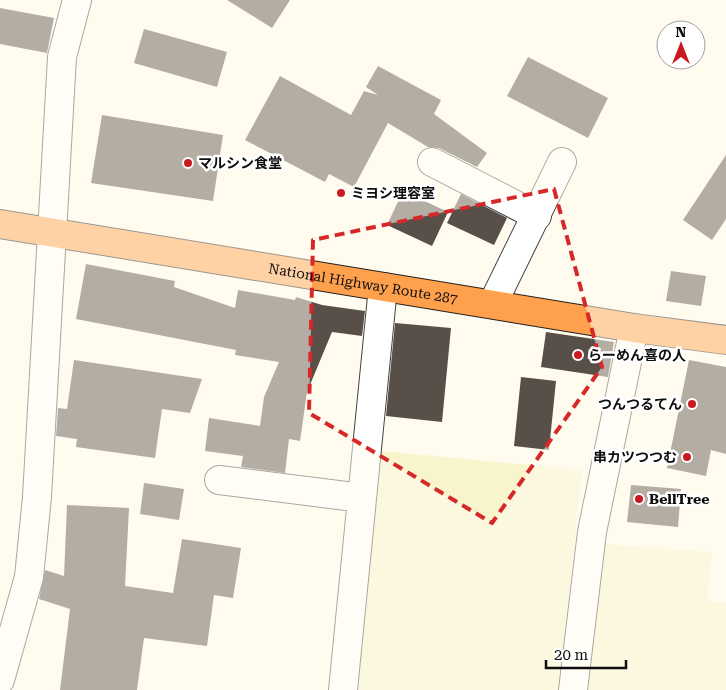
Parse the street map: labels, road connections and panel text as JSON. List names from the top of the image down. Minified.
{"streets":{"highway":["National Highway Route 287"]},"places":["マルシン食堂","ミヨシ理容室","らーめん喜の人","つんつるてん","串カツつつむ","BellTree"],"scale_bar":"20 m","north":"top"}
